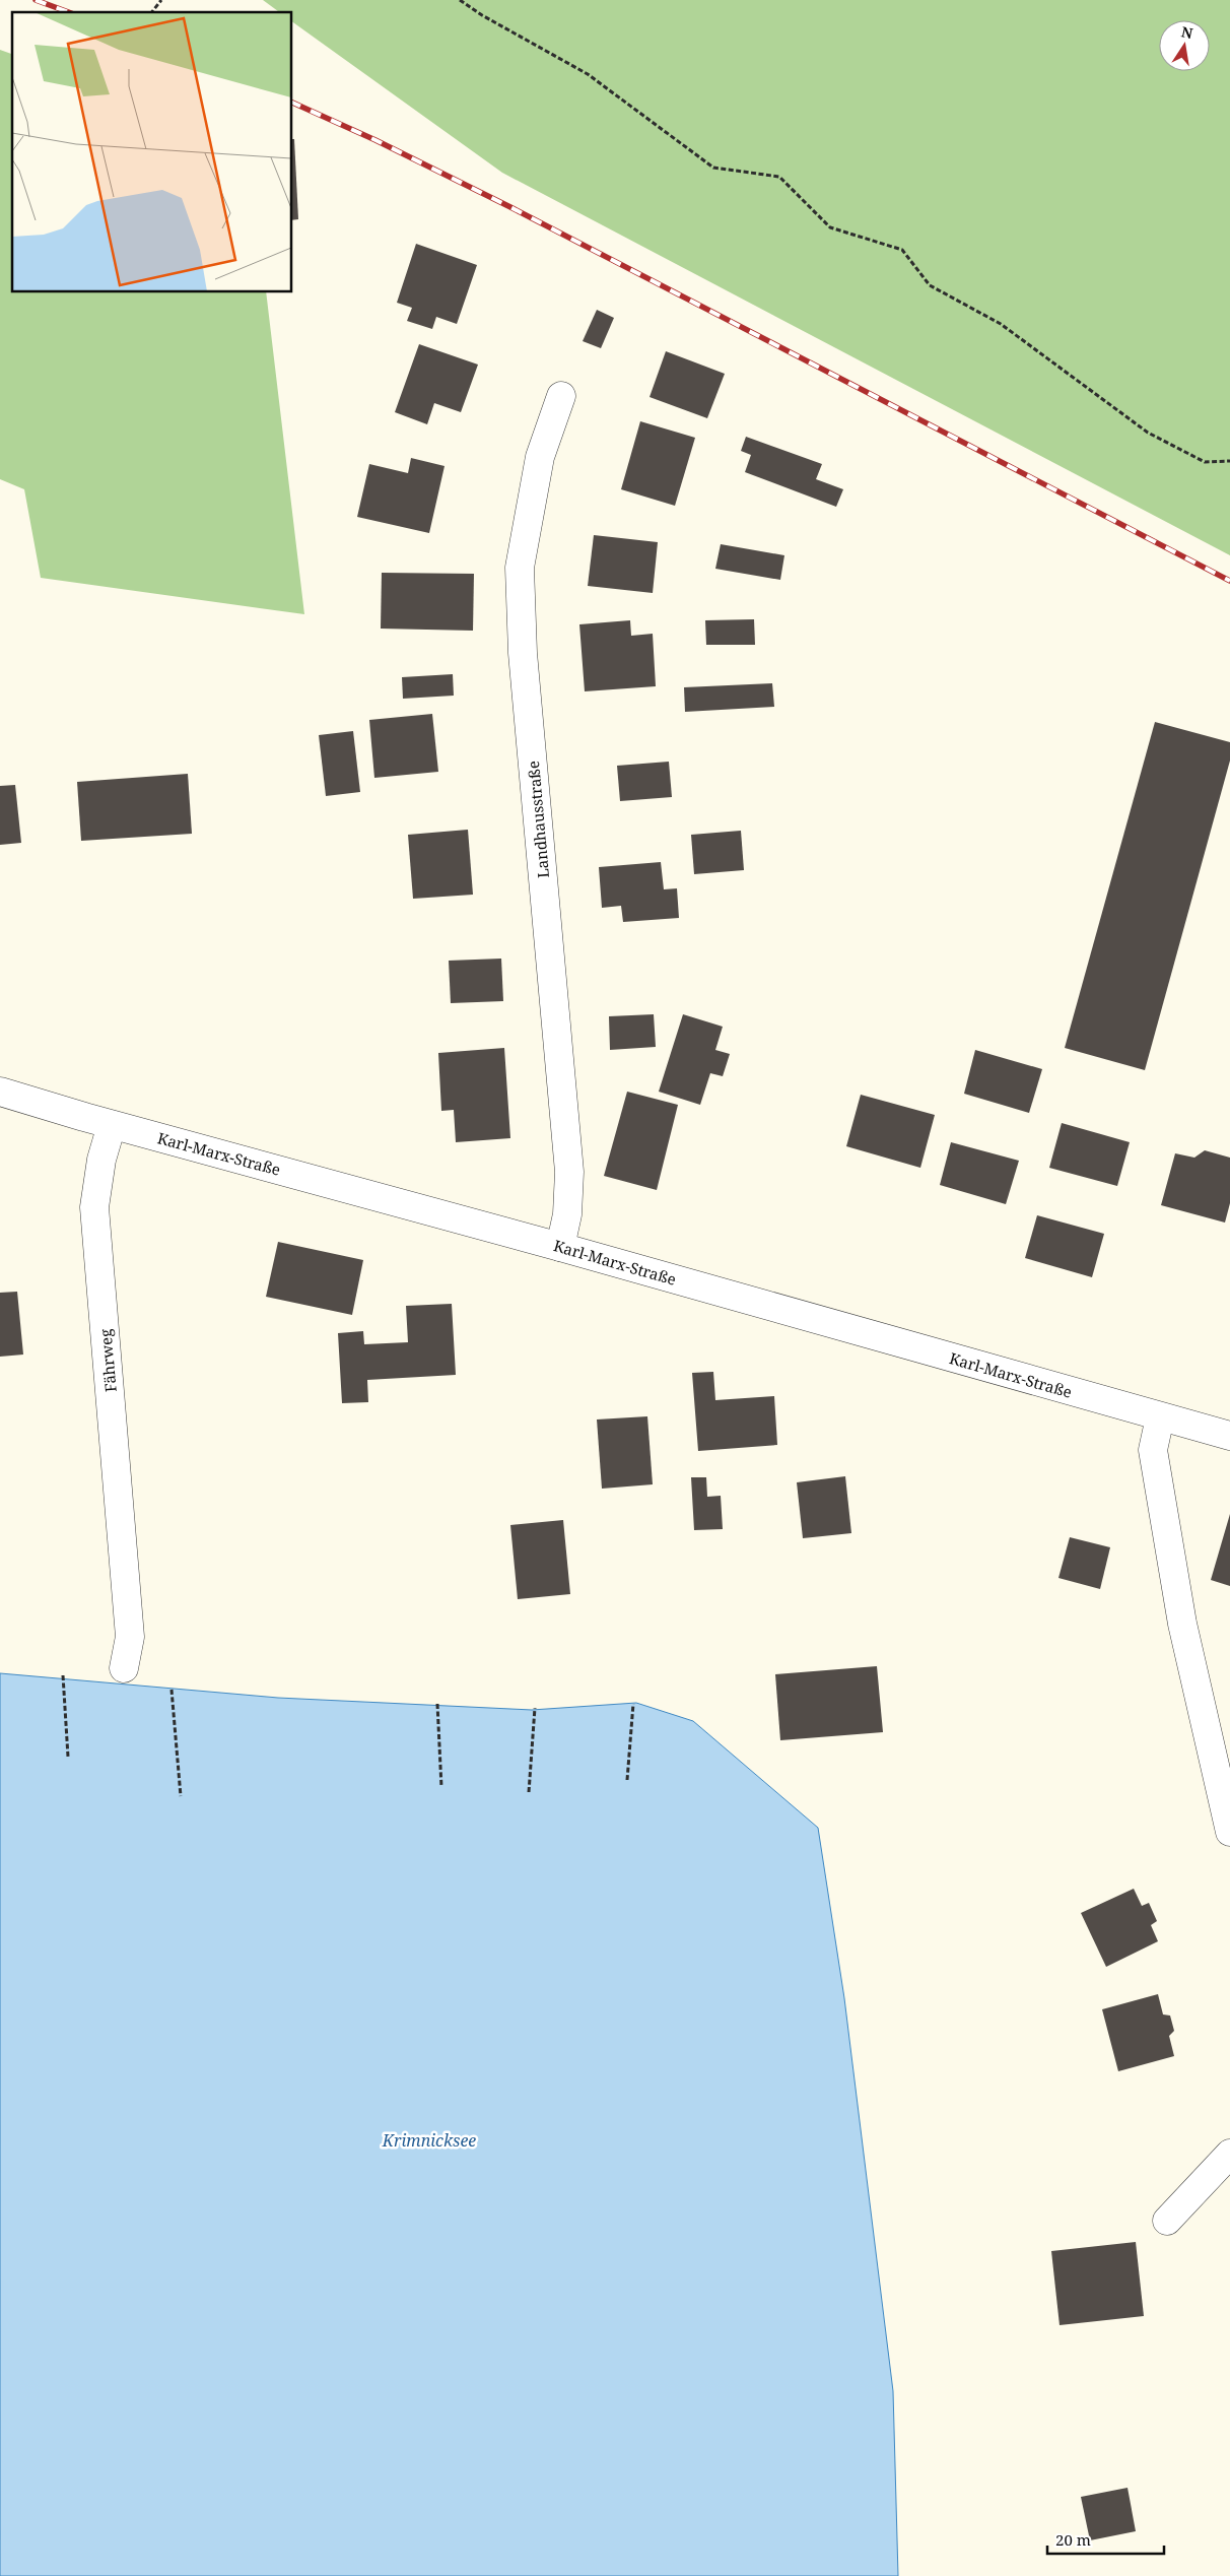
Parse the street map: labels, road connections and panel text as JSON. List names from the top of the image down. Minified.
{"streets":{"street":["Landhausstraße","Karl-Marx-Straße","Fährweg"]},"crossings":[["Landhausstraße","Karl-Marx-Straße"],["Karl-Marx-Straße","Fährweg"]],"water":["Krimnicksee"],"scale_bar":"20 m","north":"top"}
